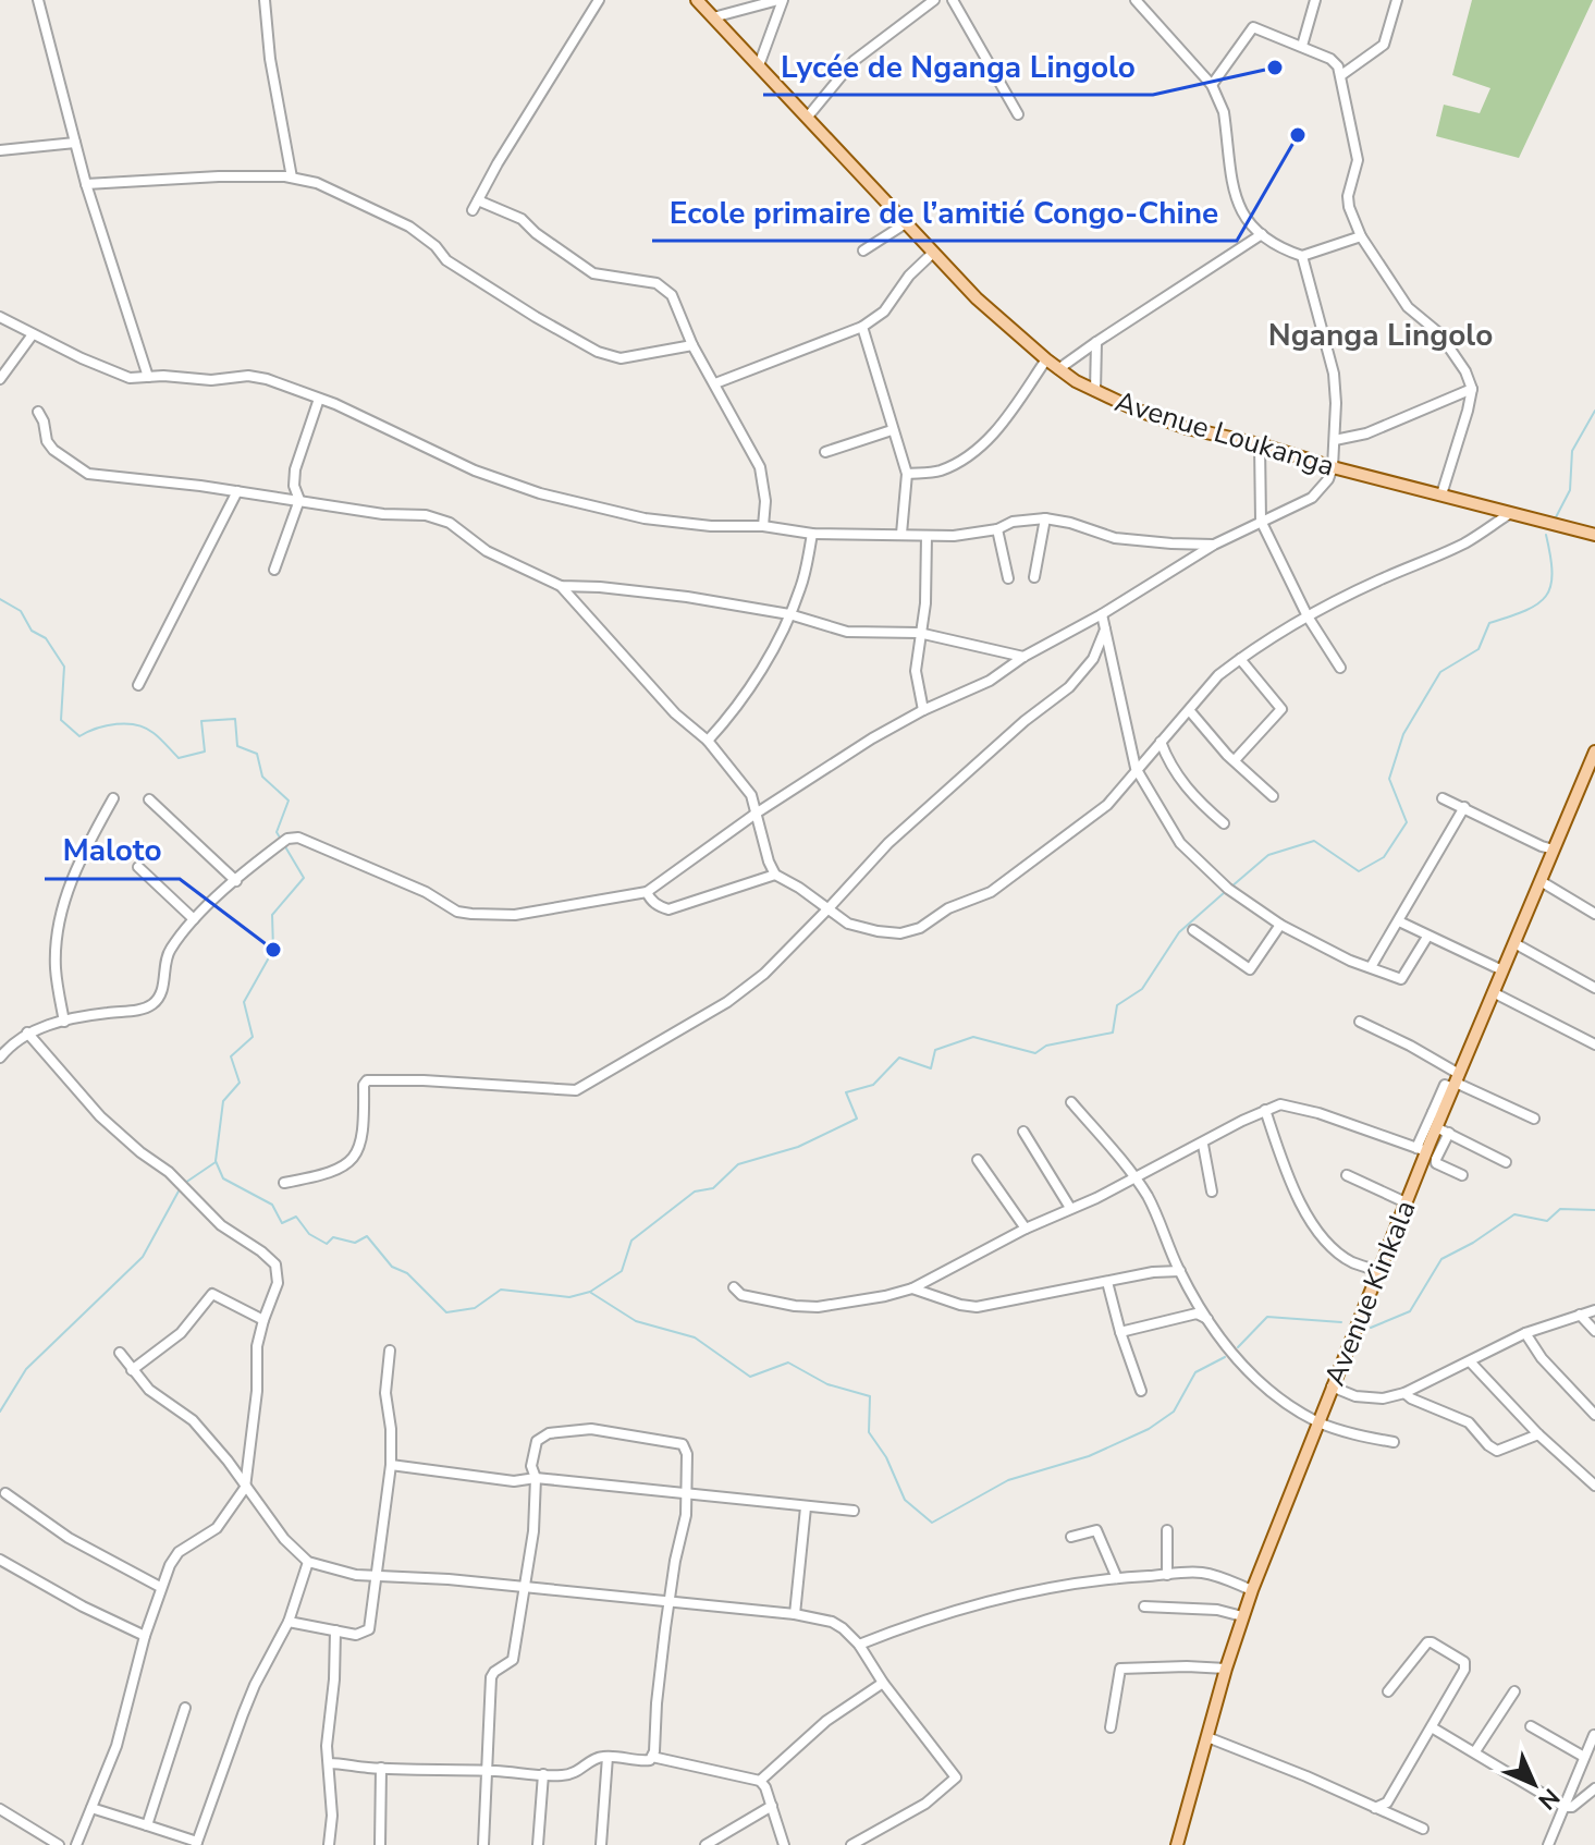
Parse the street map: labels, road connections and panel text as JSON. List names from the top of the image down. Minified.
{"streets":{"main road":["Avenue Loukanga","Avenue Kinkala"]},"districts":["Nganga Lingolo"],"places":["Lycée de Nganga Lingolo","Ecole primaire de l’amitié Congo-Chine","Maloto"],"north":"bottom right"}
